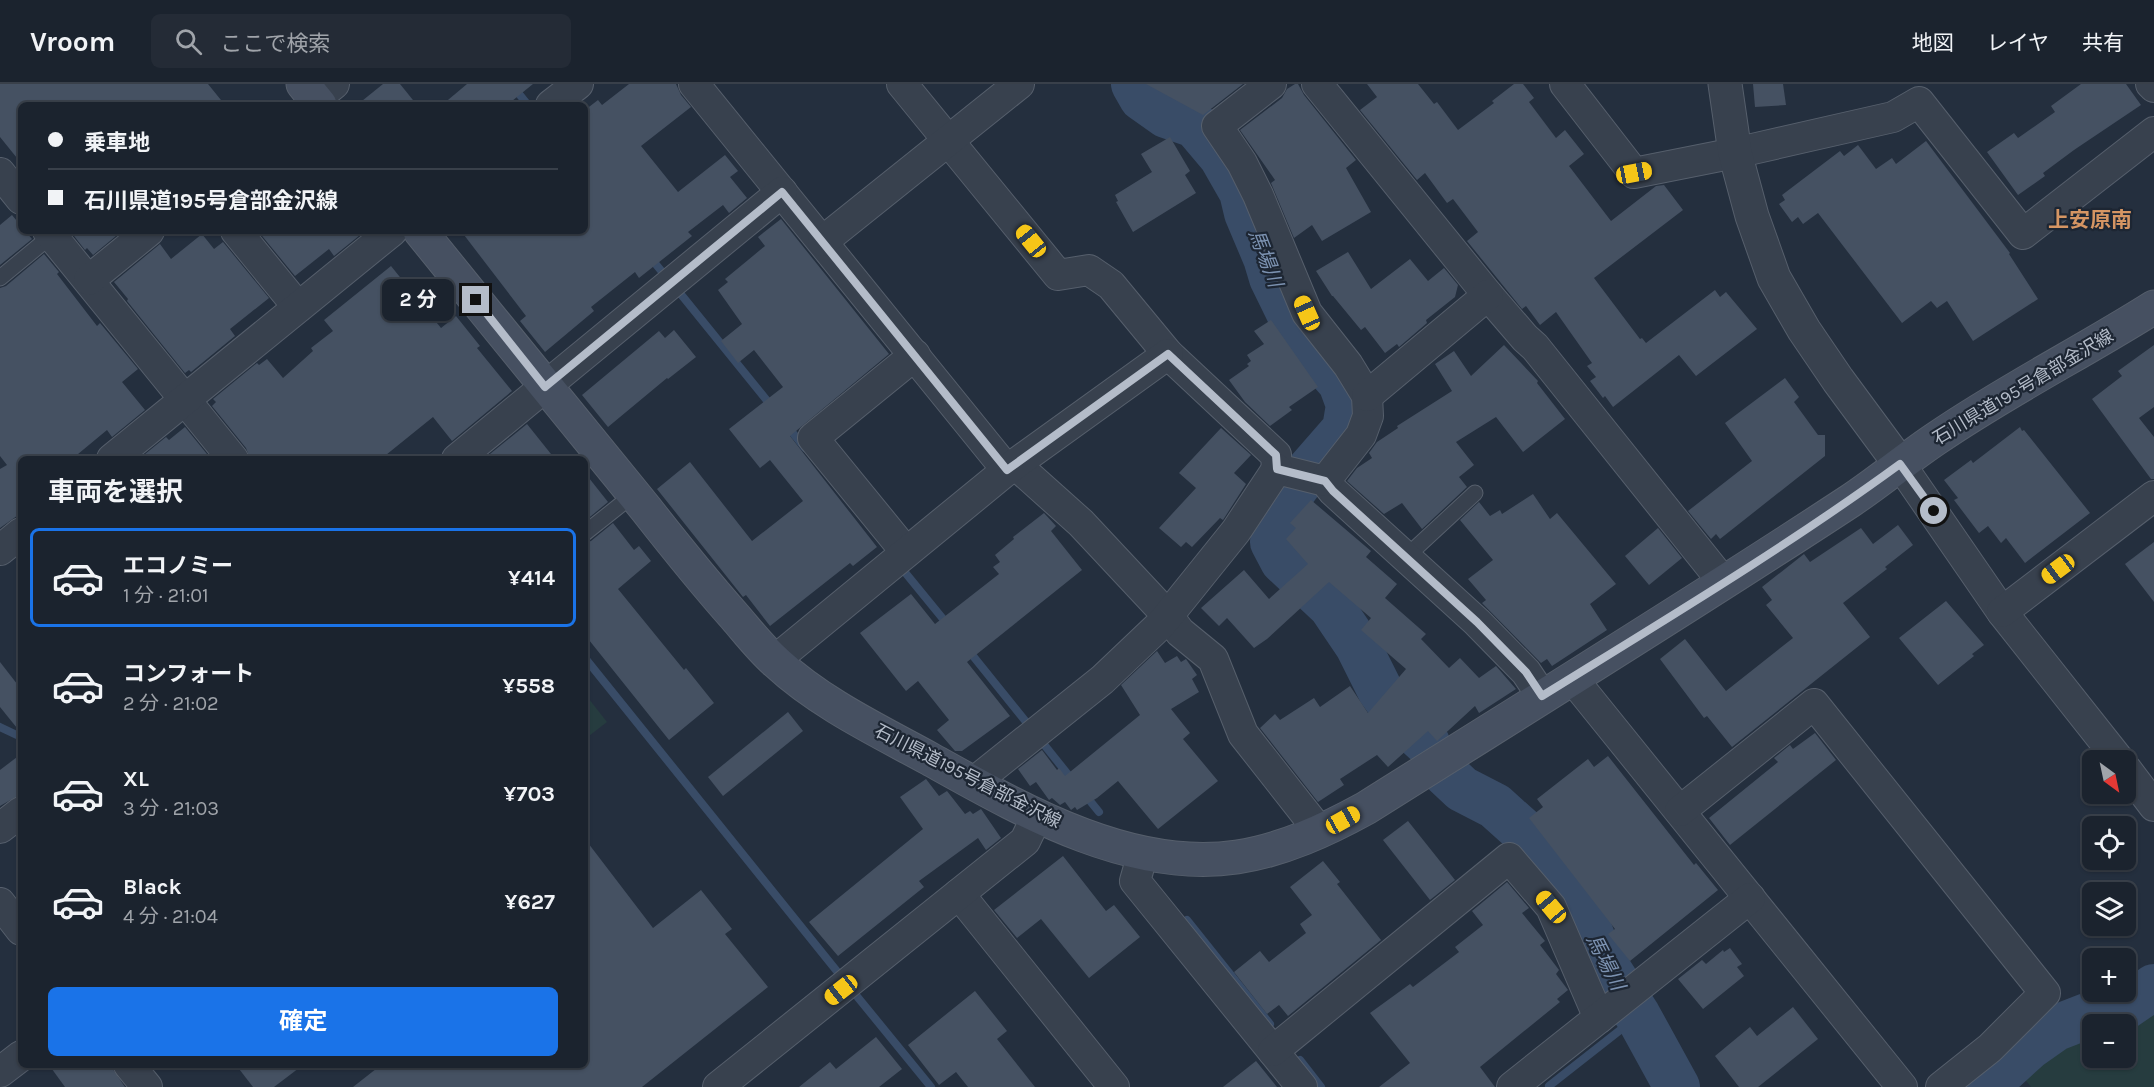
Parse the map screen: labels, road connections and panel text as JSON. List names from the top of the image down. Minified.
{"streets":{"main road":["石川県道195号倉部金沢線"]},"districts":["上安原南"],"water":["馬場川"],"north":"bottom right","page":{"header":"Vroom","search":"ここで検索","nav":["地図","レイヤ","共有"],"banner":["乗車地","石川県道195号倉部金沢線"],"bubble":"2 分","heading":"車両を選択","list":[{"name":"エコノミー","note":"1 分 · 21:01","value":"¥414"},{"name":"コンフォート","note":"2 分 · 21:02","value":"¥558"},{"name":"XL","note":"3 分 · 21:03","value":"¥703"},{"name":"Black","note":"4 分 · 21:04","value":"¥627"}],"map_buttons":["+","−"],"buttons":"確定"}}
